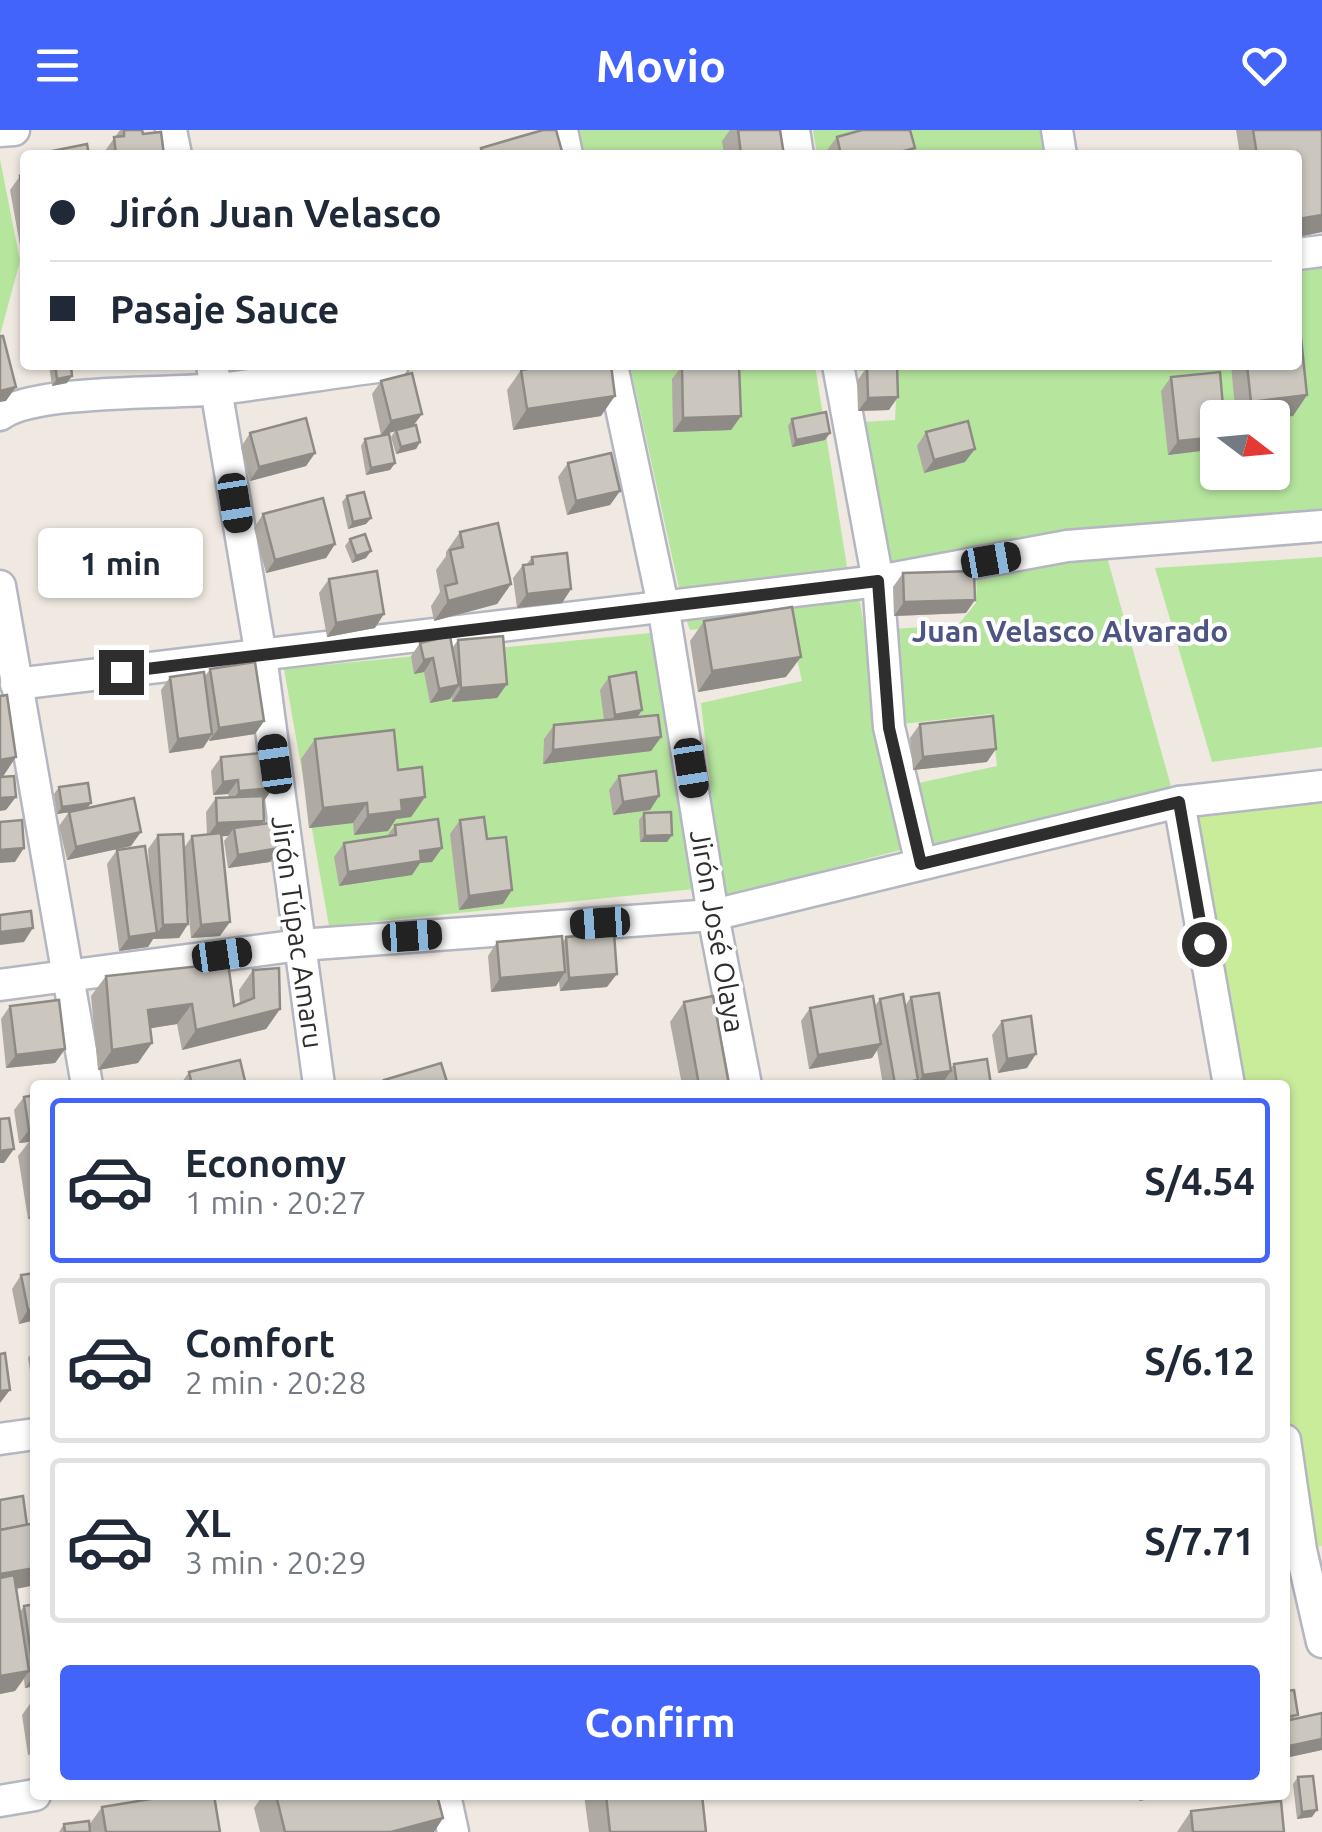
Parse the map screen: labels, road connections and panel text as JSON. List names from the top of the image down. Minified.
{"streets":{"street":["Jirón José Olaya","Jirón Túpac Amaru"]},"districts":["Juan Velasco Alvarado"],"north":"right","page":{"header":"Movio","banner":["Jirón Juan Velasco","Pasaje Sauce"],"bubble":"1 min","list":[{"name":"Economy","note":"1 min · 20:27","value":"S/4.54"},{"name":"Comfort","note":"2 min · 20:28","value":"S/6.12"},{"name":"XL","note":"3 min · 20:29","value":"S/7.71"}],"buttons":"Confirm"}}
